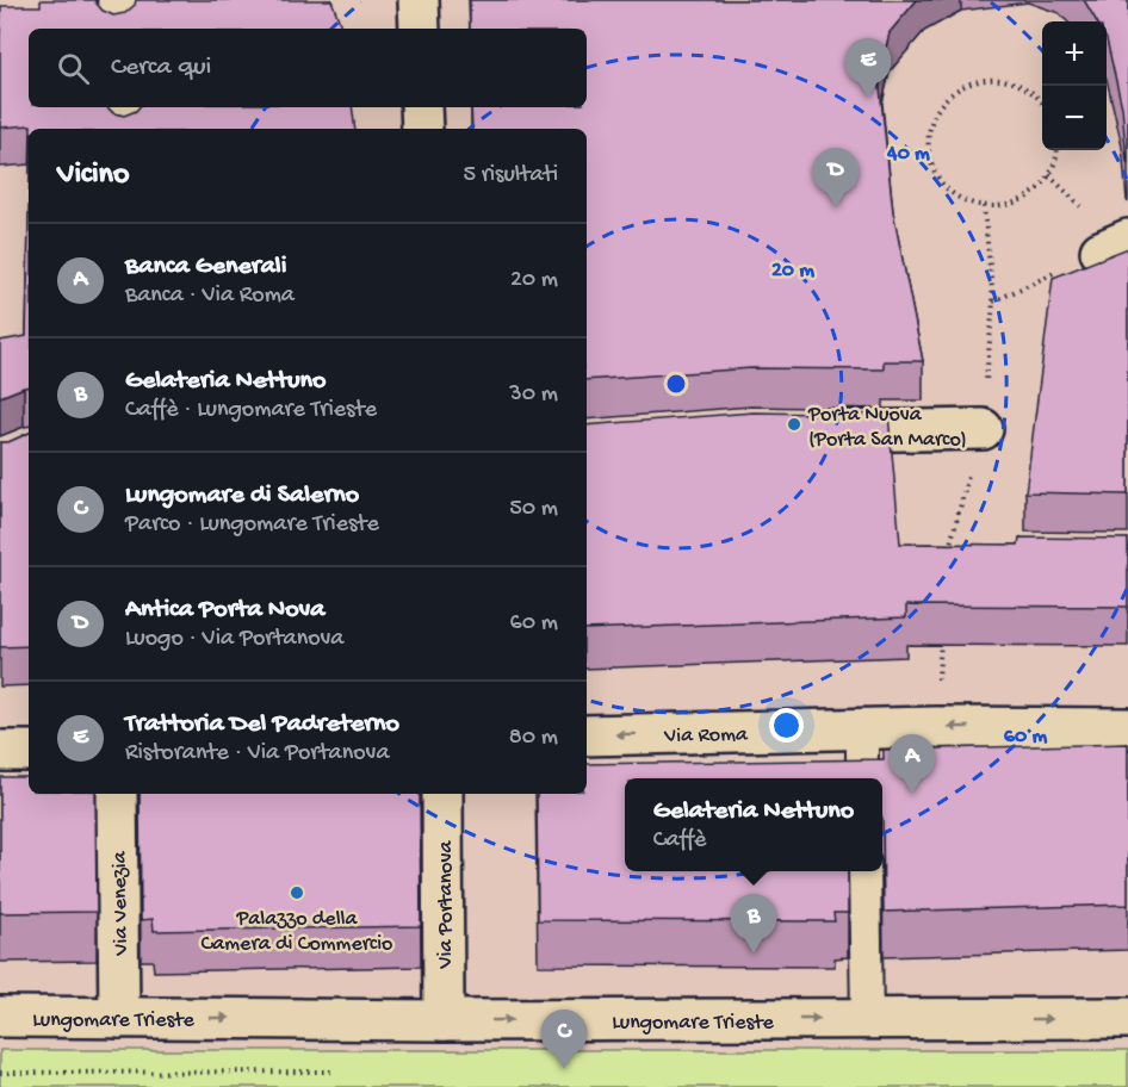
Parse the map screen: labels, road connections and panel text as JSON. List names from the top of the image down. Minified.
{"streets":{"main road":["Via Roma","Via Venezia","Via Portanova","Lungomare Trieste"]},"crossings":[["Via Venezia","Lungomare Trieste"],["Via Portanova","Lungomare Trieste"]],"one_way":["Via Roma","Lungomare Trieste"],"places":["Porta Nuova (Porta San Marco)","Palazzo della Camera di Commercio"],"page":{"map_buttons":["+","−"],"search":"Cerca qui","pins":["E","D","A","B","C"],"heading":["Vicino","5 risultati"],"list":[{"mark":"A","name":"Banca Generali","note":"Banca · Via Roma","value":"20 m"},{"mark":"B","name":"Gelateria Nettuno","note":"Caffè · Lungomare Trieste","value":"30 m"},{"mark":"C","name":"Lungomare di Salerno","note":"Parco · Lungomare Trieste","value":"50 m"},{"mark":"D","name":"Antica Porta Nova","note":"Luogo · Via Portanova","value":"60 m"},{"mark":"E","name":"Trattoria Del Padreterno","note":"Ristorante · Via Portanova","value":"80 m"}],"popup":["Gelateria Nettuno","Caffè"]},"rings":["40 m","20 m","60 m"]}
